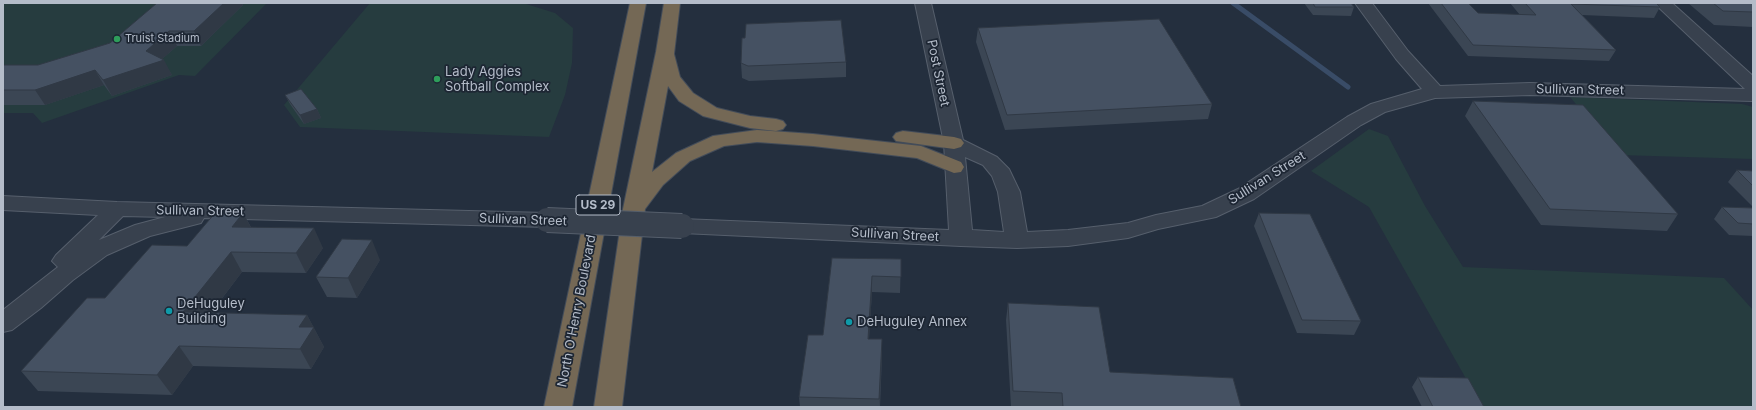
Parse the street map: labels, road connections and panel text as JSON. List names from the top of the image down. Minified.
{"streets":{"highway":["US 29","North O'Henry Boulevard"],"street":["Post Street","Sullivan Street"]},"crossings":[["Post Street","Sullivan Street"]],"places":["Truist Stadium","Lady Aggies Softball Complex","DeHuguley Building","DeHuguley Annex"]}
